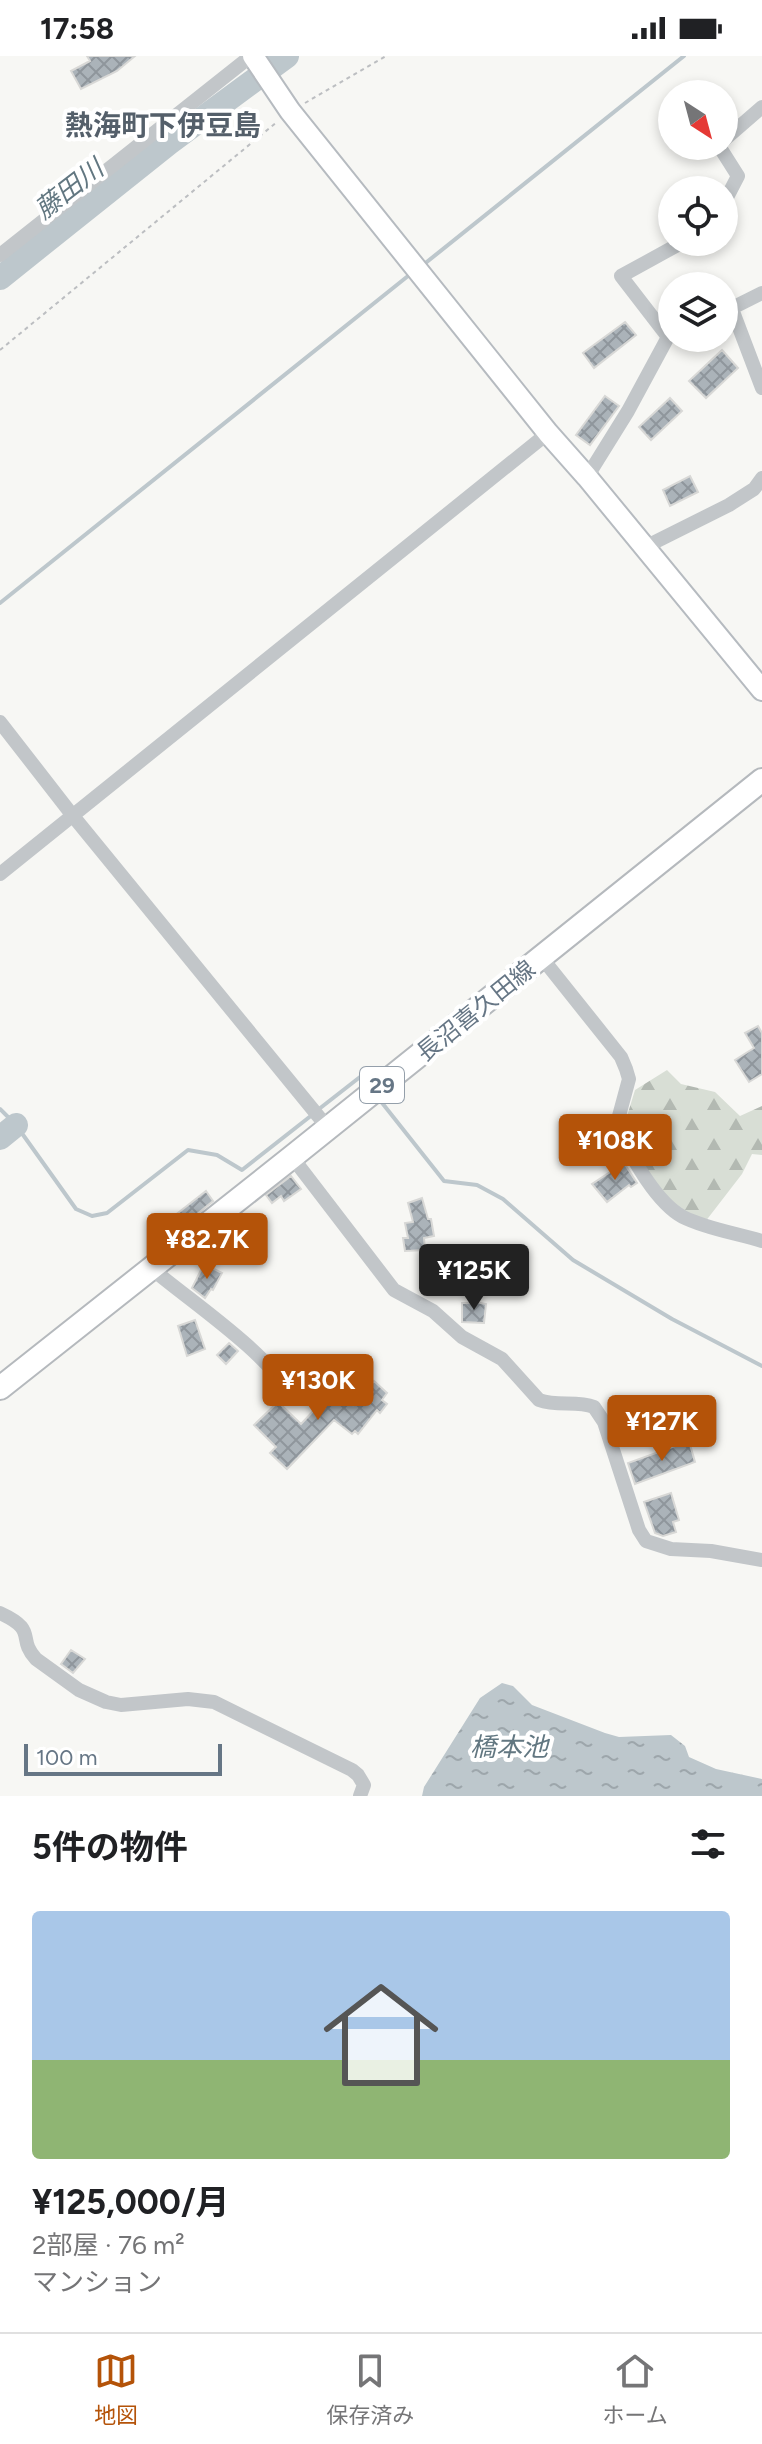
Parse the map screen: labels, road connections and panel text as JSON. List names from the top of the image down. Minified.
{"streets":{"main road":["長沼喜久田線","29"]},"districts":["熱海町下伊豆島"],"water":["藤田川","橋本池"],"scale_bar":"100 m","north":"bottom right","page":{"status":"17:58","price":["¥108K","¥82.7K","¥125K","¥130K","¥127K"],"scale":"100 m","heading":"5件の物件","list":[{"name":"¥125,000/月","note":"2部屋 · 76 m² · マンション"}],"tabs":["地図","保存済み","ホーム"]}}
